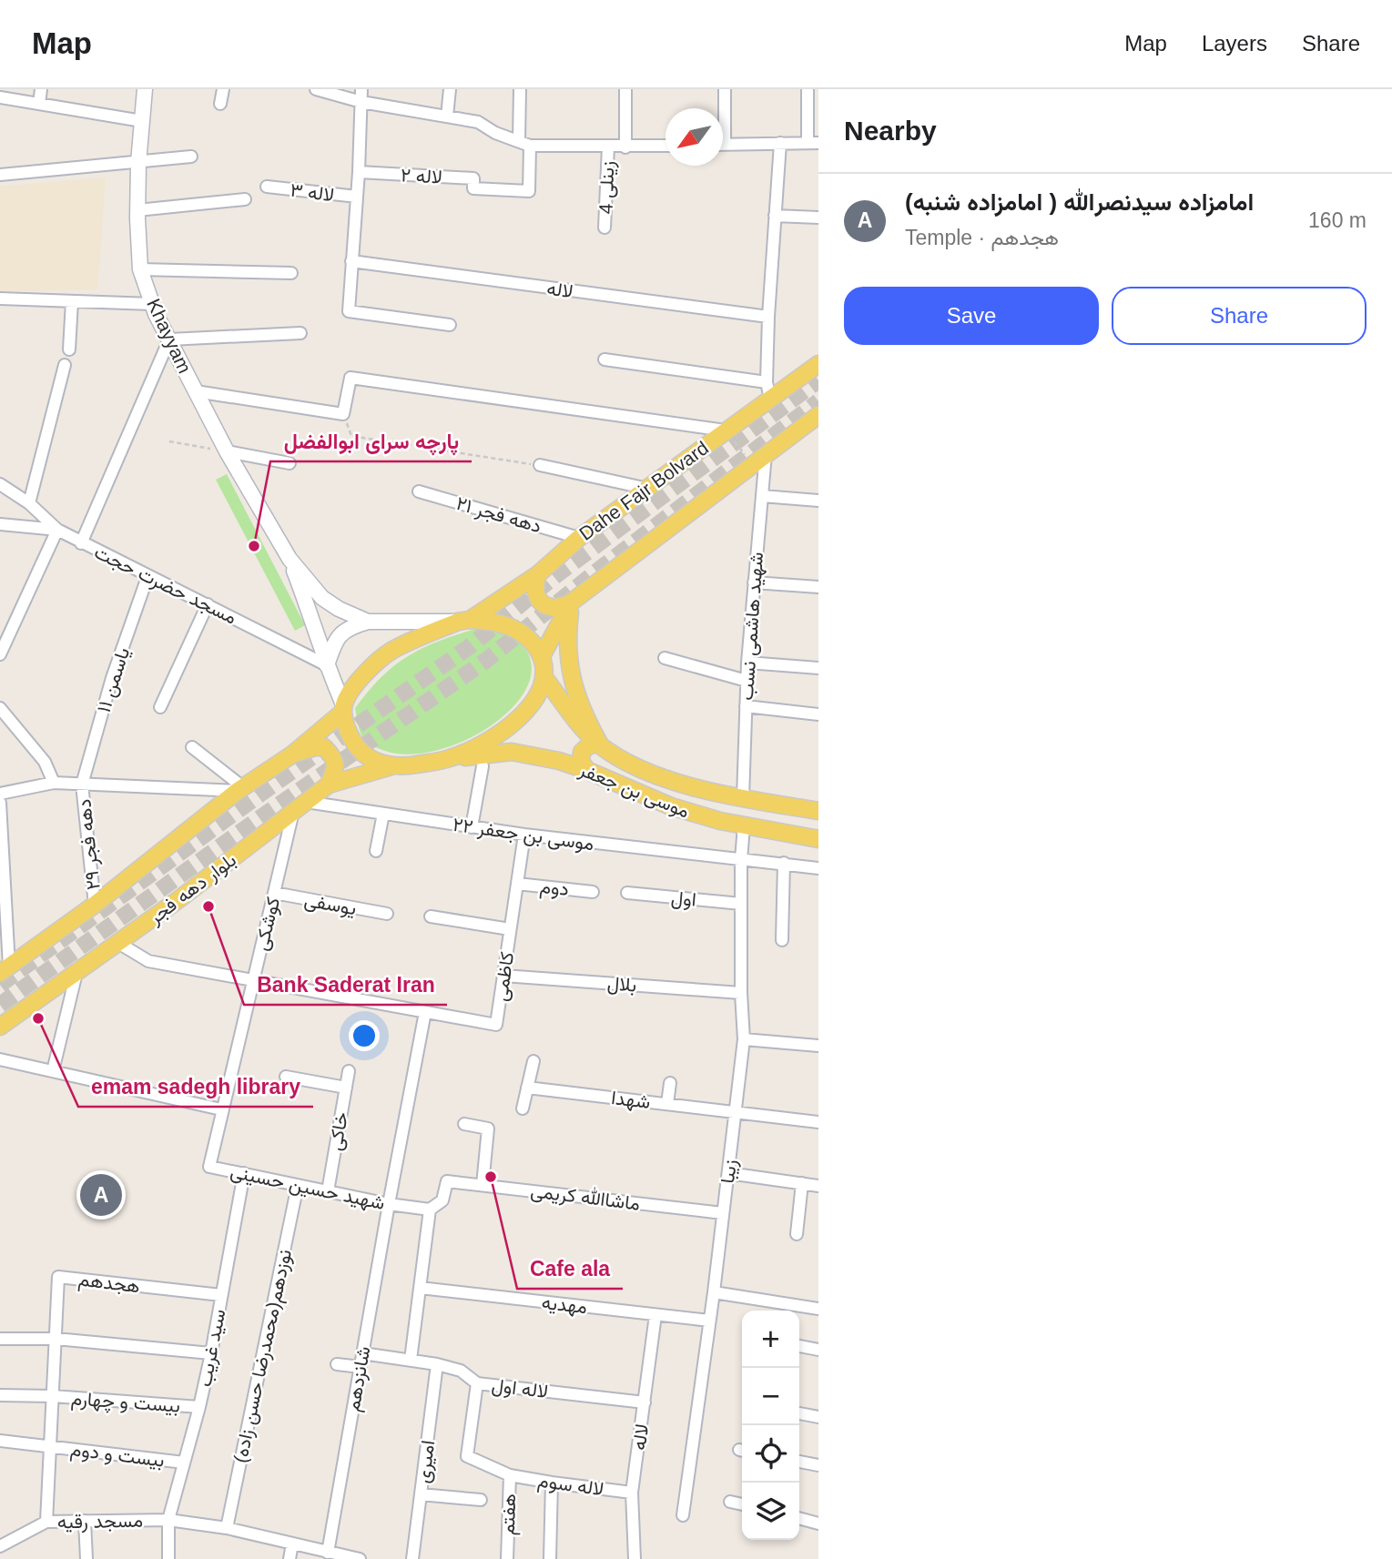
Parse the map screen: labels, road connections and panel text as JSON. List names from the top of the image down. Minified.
{"streets":{"main road":["Khayyam","Dahe Fajr Bolvard","موسی بن جعفر","بلوار دهه فجر"],"street":["لاله ۲","زینلی 4","لاله ۳","لاله","دهه فجر ۲۱","مسجد حضرت حجت","شهید هاشمی نسب","یاسمن ۱۱","موسی بن جعفر ۲۲","دهه فجر ۲۹","دوم","اول","یوسفی","کوشکی","کاظمی","بلال","شهدا","خاکی","زیبا","شهید حسین حسینی","ماشاالله کریمی","هجدهم","مهدیه","سید غریب","نوزدهم(محمدرضا حسن زاده)","شانزدهم","لاله اول","بیست و چهارم","بیست و دوم","امیری","لاله سوم","هفتم","مسجد رقیه"]},"crossings":[["لاله","مهدیه"],["لاله","لاله اول"],["لاله","لاله سوم"],["Khayyam","Dahe Fajr Bolvard"],["Khayyam","مسجد حضرت حجت"],["Khayyam","موسی بن جعفر"],["Khayyam","بلوار دهه فجر"],["Dahe Fajr Bolvard","دهه فجر ۲۱"],["Dahe Fajr Bolvard","موسی بن جعفر"],["Dahe Fajr Bolvard","بلوار دهه فجر"],["مسجد حضرت حجت","یاسمن ۱۱"],["یاسمن ۱۱","دهه فجر ۲۹"],["موسی بن جعفر","بلوار دهه فجر"],["موسی بن جعفر","زیبا"],["موسی بن جعفر ۲۲","بلوار دهه فجر"],["موسی بن جعفر ۲۲","کوشکی"],["موسی بن جعفر ۲۲","کاظمی"],["موسی بن جعفر ۲۲","زیبا"],["دوم","کاظمی"],["بلوار دهه فجر","کوشکی"],["بلوار دهه فجر","کاظمی"],["اول","زیبا"],["یوسفی","کوشکی"],["کوشکی","کاظمی"],["کوشکی","شهید حسین حسینی"],["کاظمی","بلال"],["کاظمی","شانزدهم"],["بلال","زیبا"],["شهدا","زیبا"],["خاکی","شهید حسین حسینی"],["زیبا","ماشاالله کریمی"],["زیبا","مهدیه"],["شهید حسین حسینی","ماشاالله کریمی"],["شهید حسین حسینی","سید غریب"],["شهید حسین حسینی","نوزدهم(محمدرضا حسن زاده)"],["شهید حسین حسینی","شانزدهم"],["هجدهم","سید غریب"],["سید غریب","بیست و چهارم"],["سید غریب","بیست و دوم"],["سید غریب","مسجد رقیه"],["شانزدهم","لاله اول"],["لاله اول","امیری"],["لاله اول","هفتم"],["لاله سوم","هفتم"]],"places":["پارچه سرای ابوالفضل","Bank Saderat Iran","emam sadegh library","Cafe ala"],"north":"bottom left","page":{"header":"Map","nav":["Map","Layers","Share"],"heading":"Nearby","list":[{"mark":"A","name":"امامزاده سیدنصرالله ( امامزاده شنبه)","note":"Temple · هجدهم","value":"160 m"}],"buttons":["Save","Share"],"pins":"A","map_buttons":["+","−"]}}
